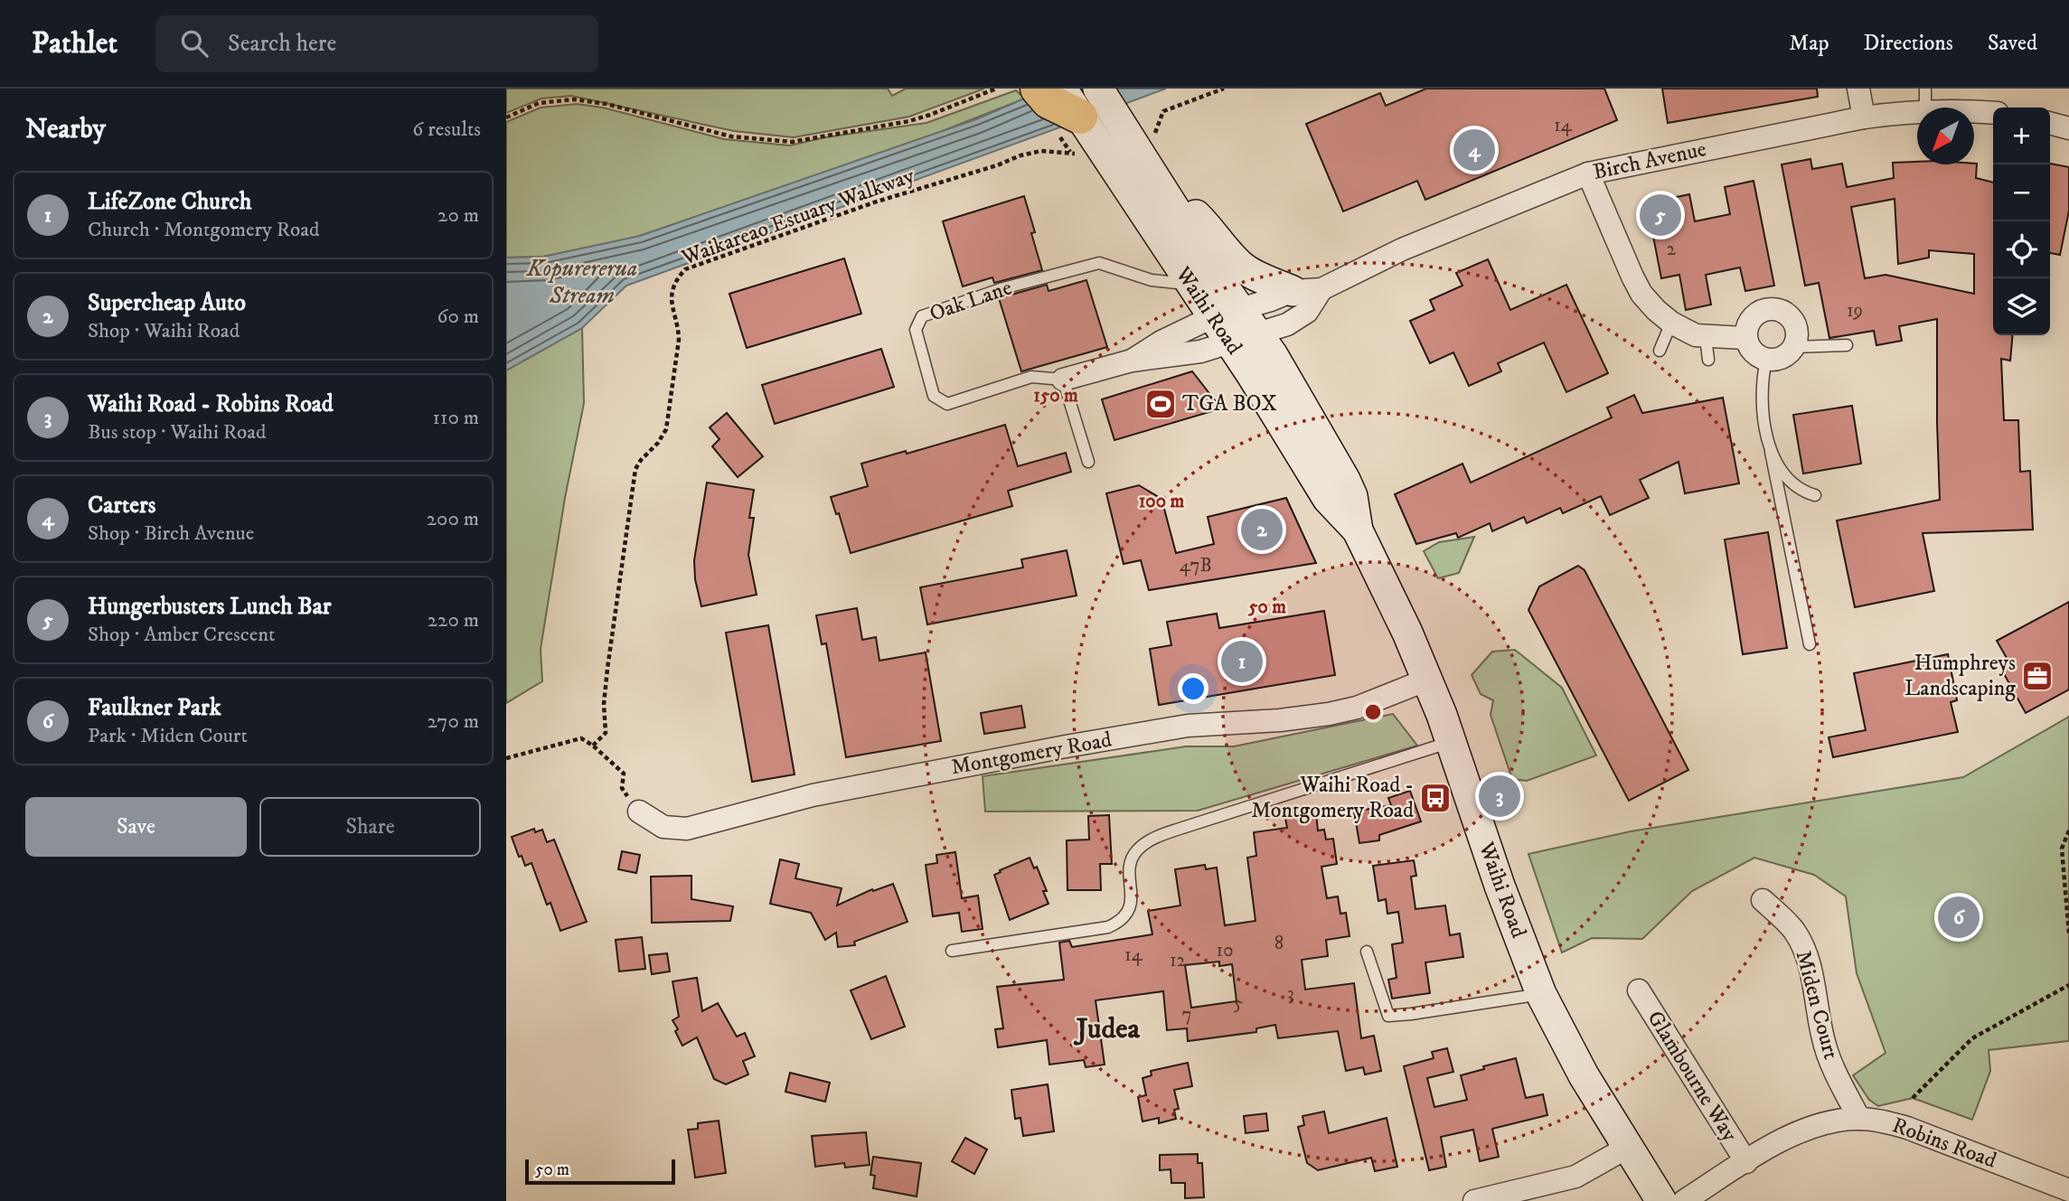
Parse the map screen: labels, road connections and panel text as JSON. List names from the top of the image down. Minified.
{"streets":{"main road":["Waihi Road"],"street":["Birch Avenue","Oak Lane","Montgomery Road","Miden Court","Glambourne Way","Robins Road"],"path":["Waikareao Estuary Walkway"]},"crossings":[["Birch Avenue","Oak Lane"],["Birch Avenue","Waihi Road"],["Waikareao Estuary Walkway","Waihi Road"],["Oak Lane","Waihi Road"],["Waihi Road","Montgomery Road"],["Miden Court","Robins Road"],["Glambourne Way","Robins Road"]],"districts":["Judea"],"water":["Kopurererua Stream"],"places":{"sports":["TGA BOX"],"office":["Humphreys Landscaping"],"bus stop":["Waihi Road - Montgomery Road"]},"house_numbers":["14","2","19","47B","8","10","14","12","3","5","7"],"scale_bar":"50 m","north":"bottom left","page":{"header":"Pathlet","search":"Search here","nav":["Map","Directions","Saved"],"heading":["Nearby","6 results"],"map_buttons":["+","−"],"pins":["4","5","2","1","3","6"],"list":[{"mark":"1","name":"LifeZone Church","note":"Church · Montgomery Road","value":"20 m"},{"mark":"2","name":"Supercheap Auto","note":"Shop · Waihi Road","value":"60 m"},{"mark":"3","name":"Waihi Road - Robins Road","note":"Bus stop · Waihi Road","value":"110 m"},{"mark":"4","name":"Carters","note":"Shop · Birch Avenue","value":"200 m"},{"mark":"5","name":"Hungerbusters Lunch Bar","note":"Shop · Amber Crescent","value":"220 m"},{"mark":"6","name":"Faulkner Park","note":"Park · Miden Court","value":"270 m"}],"buttons":["Save","Share"],"scale":"50 m"},"rings":["150 m","100 m","50 m"]}
